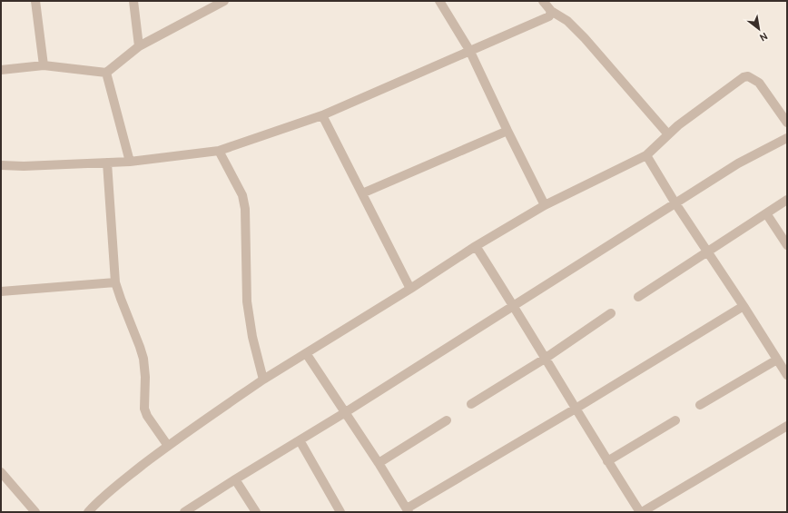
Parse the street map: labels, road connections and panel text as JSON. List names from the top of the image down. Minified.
{"north":"bottom right"}
